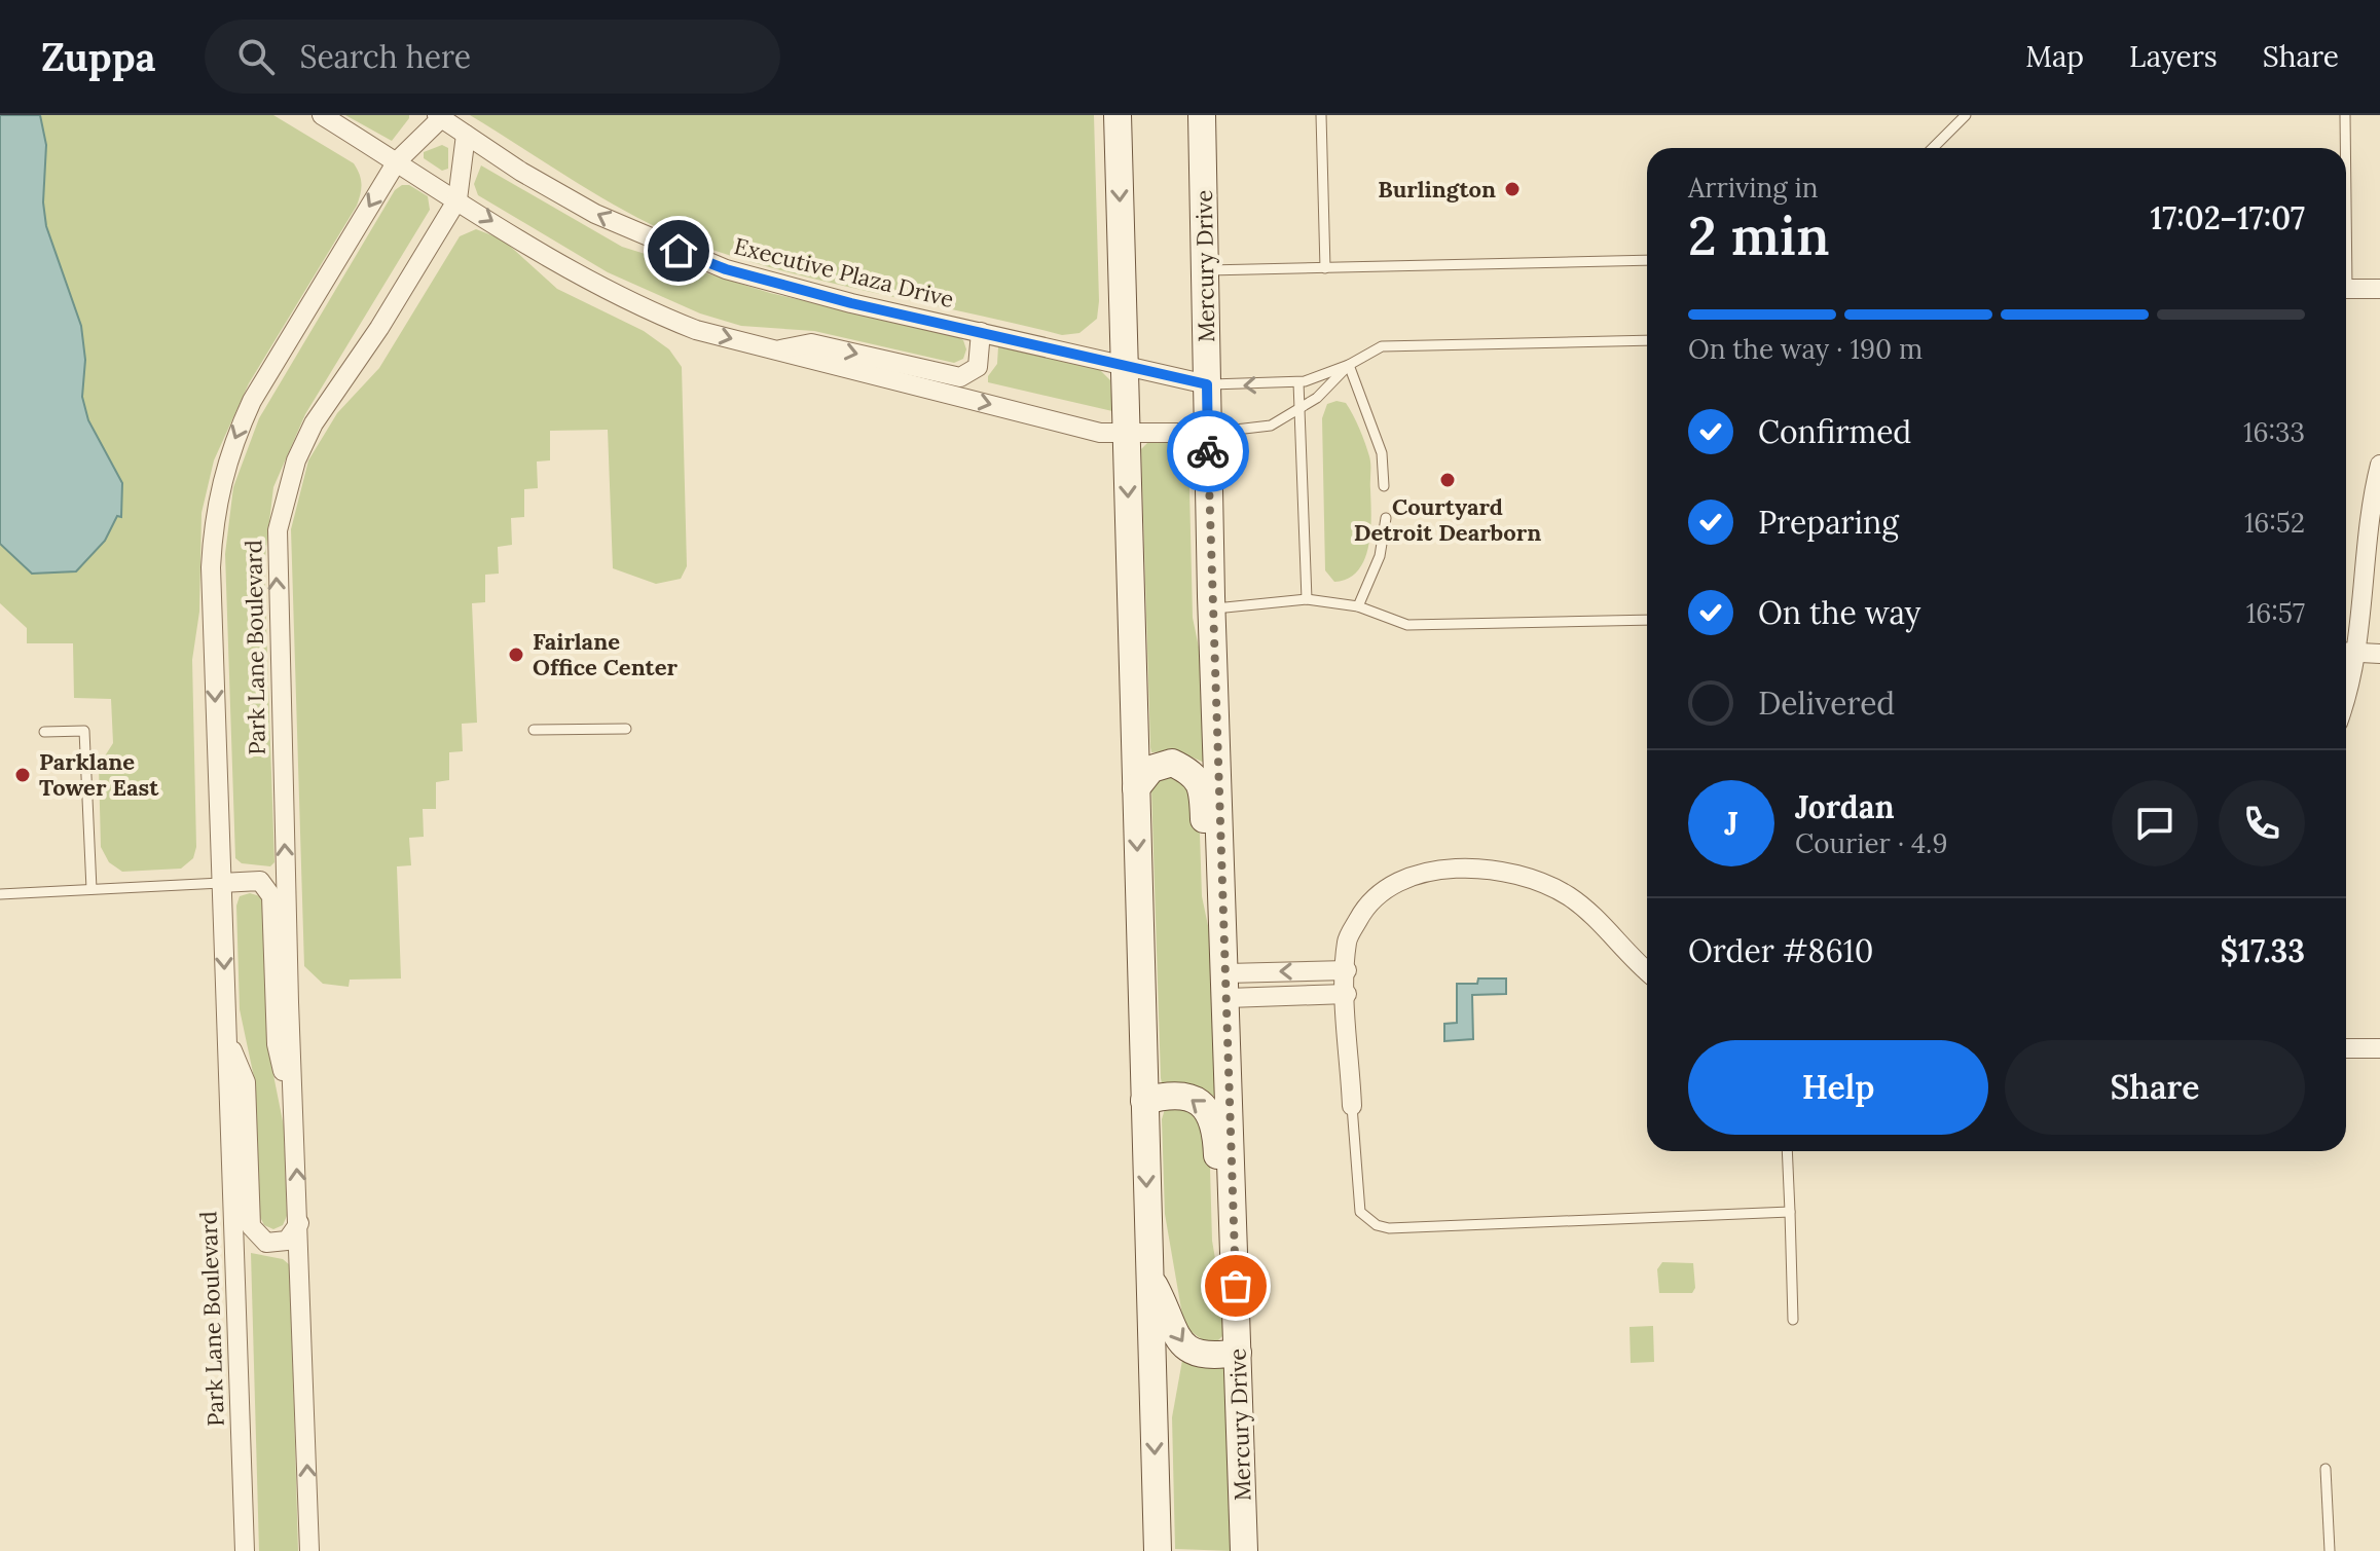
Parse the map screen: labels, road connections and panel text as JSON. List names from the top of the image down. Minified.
{"streets":{"street":["Mercury Drive","Executive Plaza Drive","Park Lane Boulevard"]},"crossings":[["Mercury Drive","Executive Plaza Drive"],["Executive Plaza Drive","Park Lane Boulevard"]],"places":["Burlington","Courtyard Detroit Dearborn","Fairlane Office Center","Parklane Tower East"],"page":{"header":"Zuppa","search":"Search here","nav":["Map","Layers","Share"],"heading":["2 min","Arriving in","17:02–17:07"],"panel":["Jordan","Courier · 4.9","Order #8610","$17.33"],"bar":"On the way · 190 m","list":[["Confirmed","16:33"],["Preparing","16:52"],["On the way","16:57"],"Delivered"],"round":"J","buttons":["Help","Share"]}}
